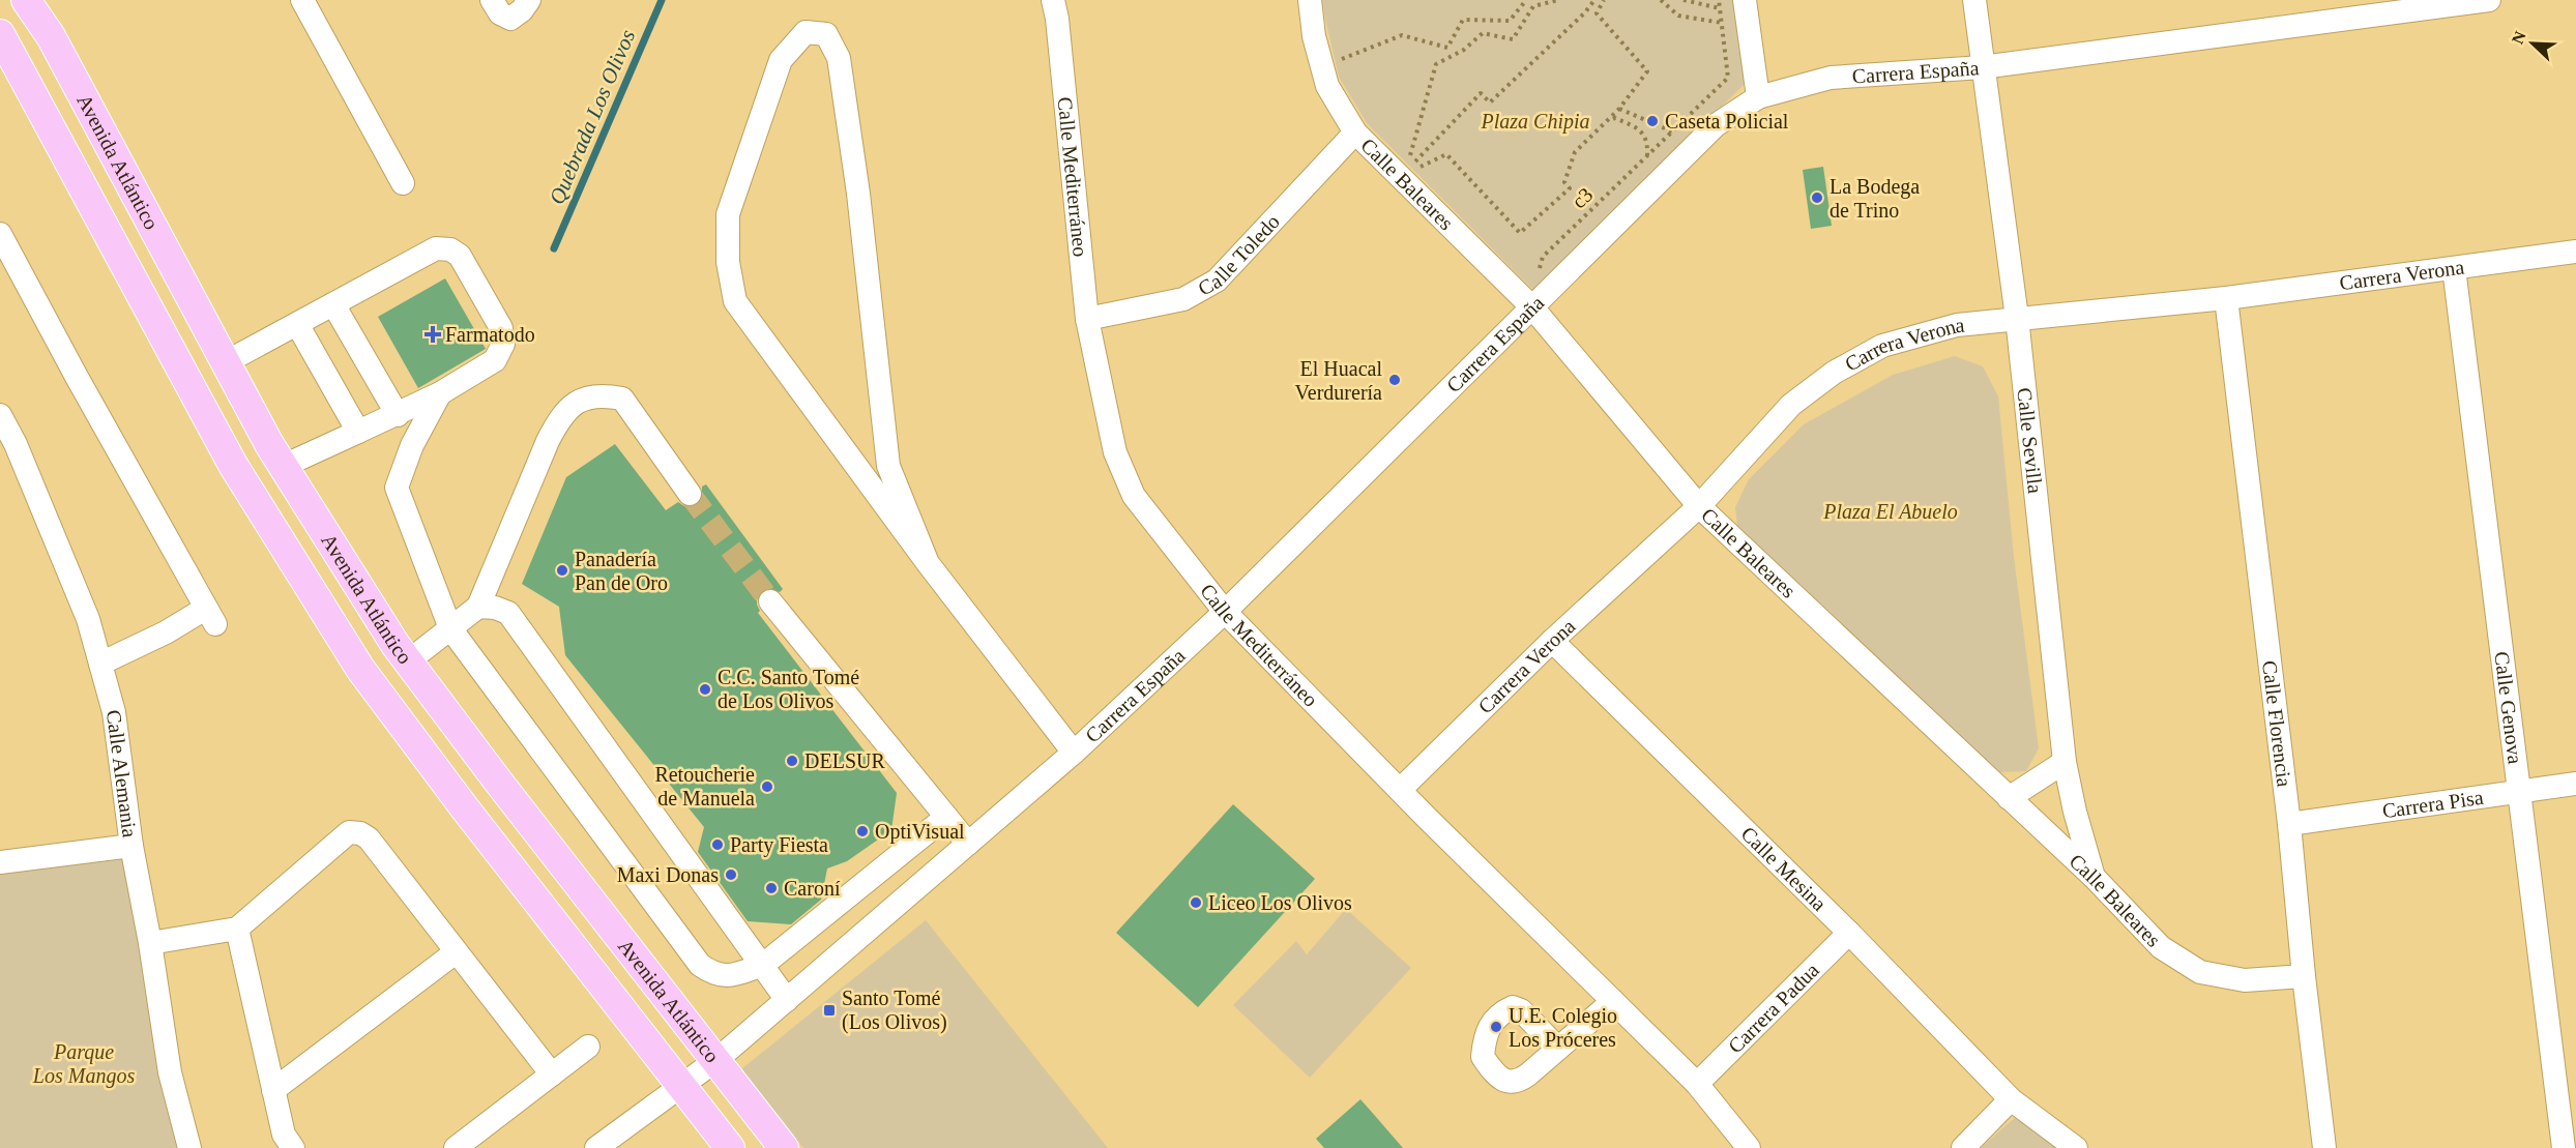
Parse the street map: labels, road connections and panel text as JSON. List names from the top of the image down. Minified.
{"streets":{"main road":["Avenida Atlántico"],"street":["Carrera España","Calle Mediterráneo","Calle Baleares","Calle Toledo","Carrera Verona","Calle Sevilla","Calle Genova","Calle Florencia","Calle Alemania","Carrera Pisa","Calle Mesina","Carrera Padua"],"path":["c3"]},"crossings":[["Carrera España","Avenida Atlántico"],["Carrera España","Calle Mediterráneo"],["Carrera España","Calle Baleares"],["Carrera España","Calle Sevilla"],["Calle Mediterráneo","Calle Toledo"],["Calle Mediterráneo","Carrera Verona"],["Calle Mediterráneo","Carrera Padua"],["Calle Baleares","Calle Toledo"],["Calle Baleares","Carrera Verona"],["Calle Baleares","Calle Sevilla"],["Calle Baleares","Calle Florencia"],["Carrera Verona","Calle Sevilla"],["Carrera Verona","Calle Genova"],["Carrera Verona","Calle Florencia"],["Carrera Verona","Calle Mesina"],["Calle Genova","Carrera Pisa"],["Calle Florencia","Carrera Pisa"],["Calle Mesina","Carrera Padua"]],"water":["Quebrada Los Olivos"],"parks":["Plaza Chipia","Plaza El Abuelo","Parque Los Mangos"],"places":{"other":["Caseta Policial","La Bodega de Trino","El Huacal Verdurería","Panadería Pan de Oro","C.C. Santo Tomé de Los Olivos","DELSUR","Retoucherie de Manuela","OptiVisual","Party Fiesta","Maxi Donas","Caroní","Liceo Los Olivos","U.E. Colegio Los Próceres"],"health":["Farmatodo"],"transit":["Santo Tomé (Los Olivos)"]},"north":"top left"}
